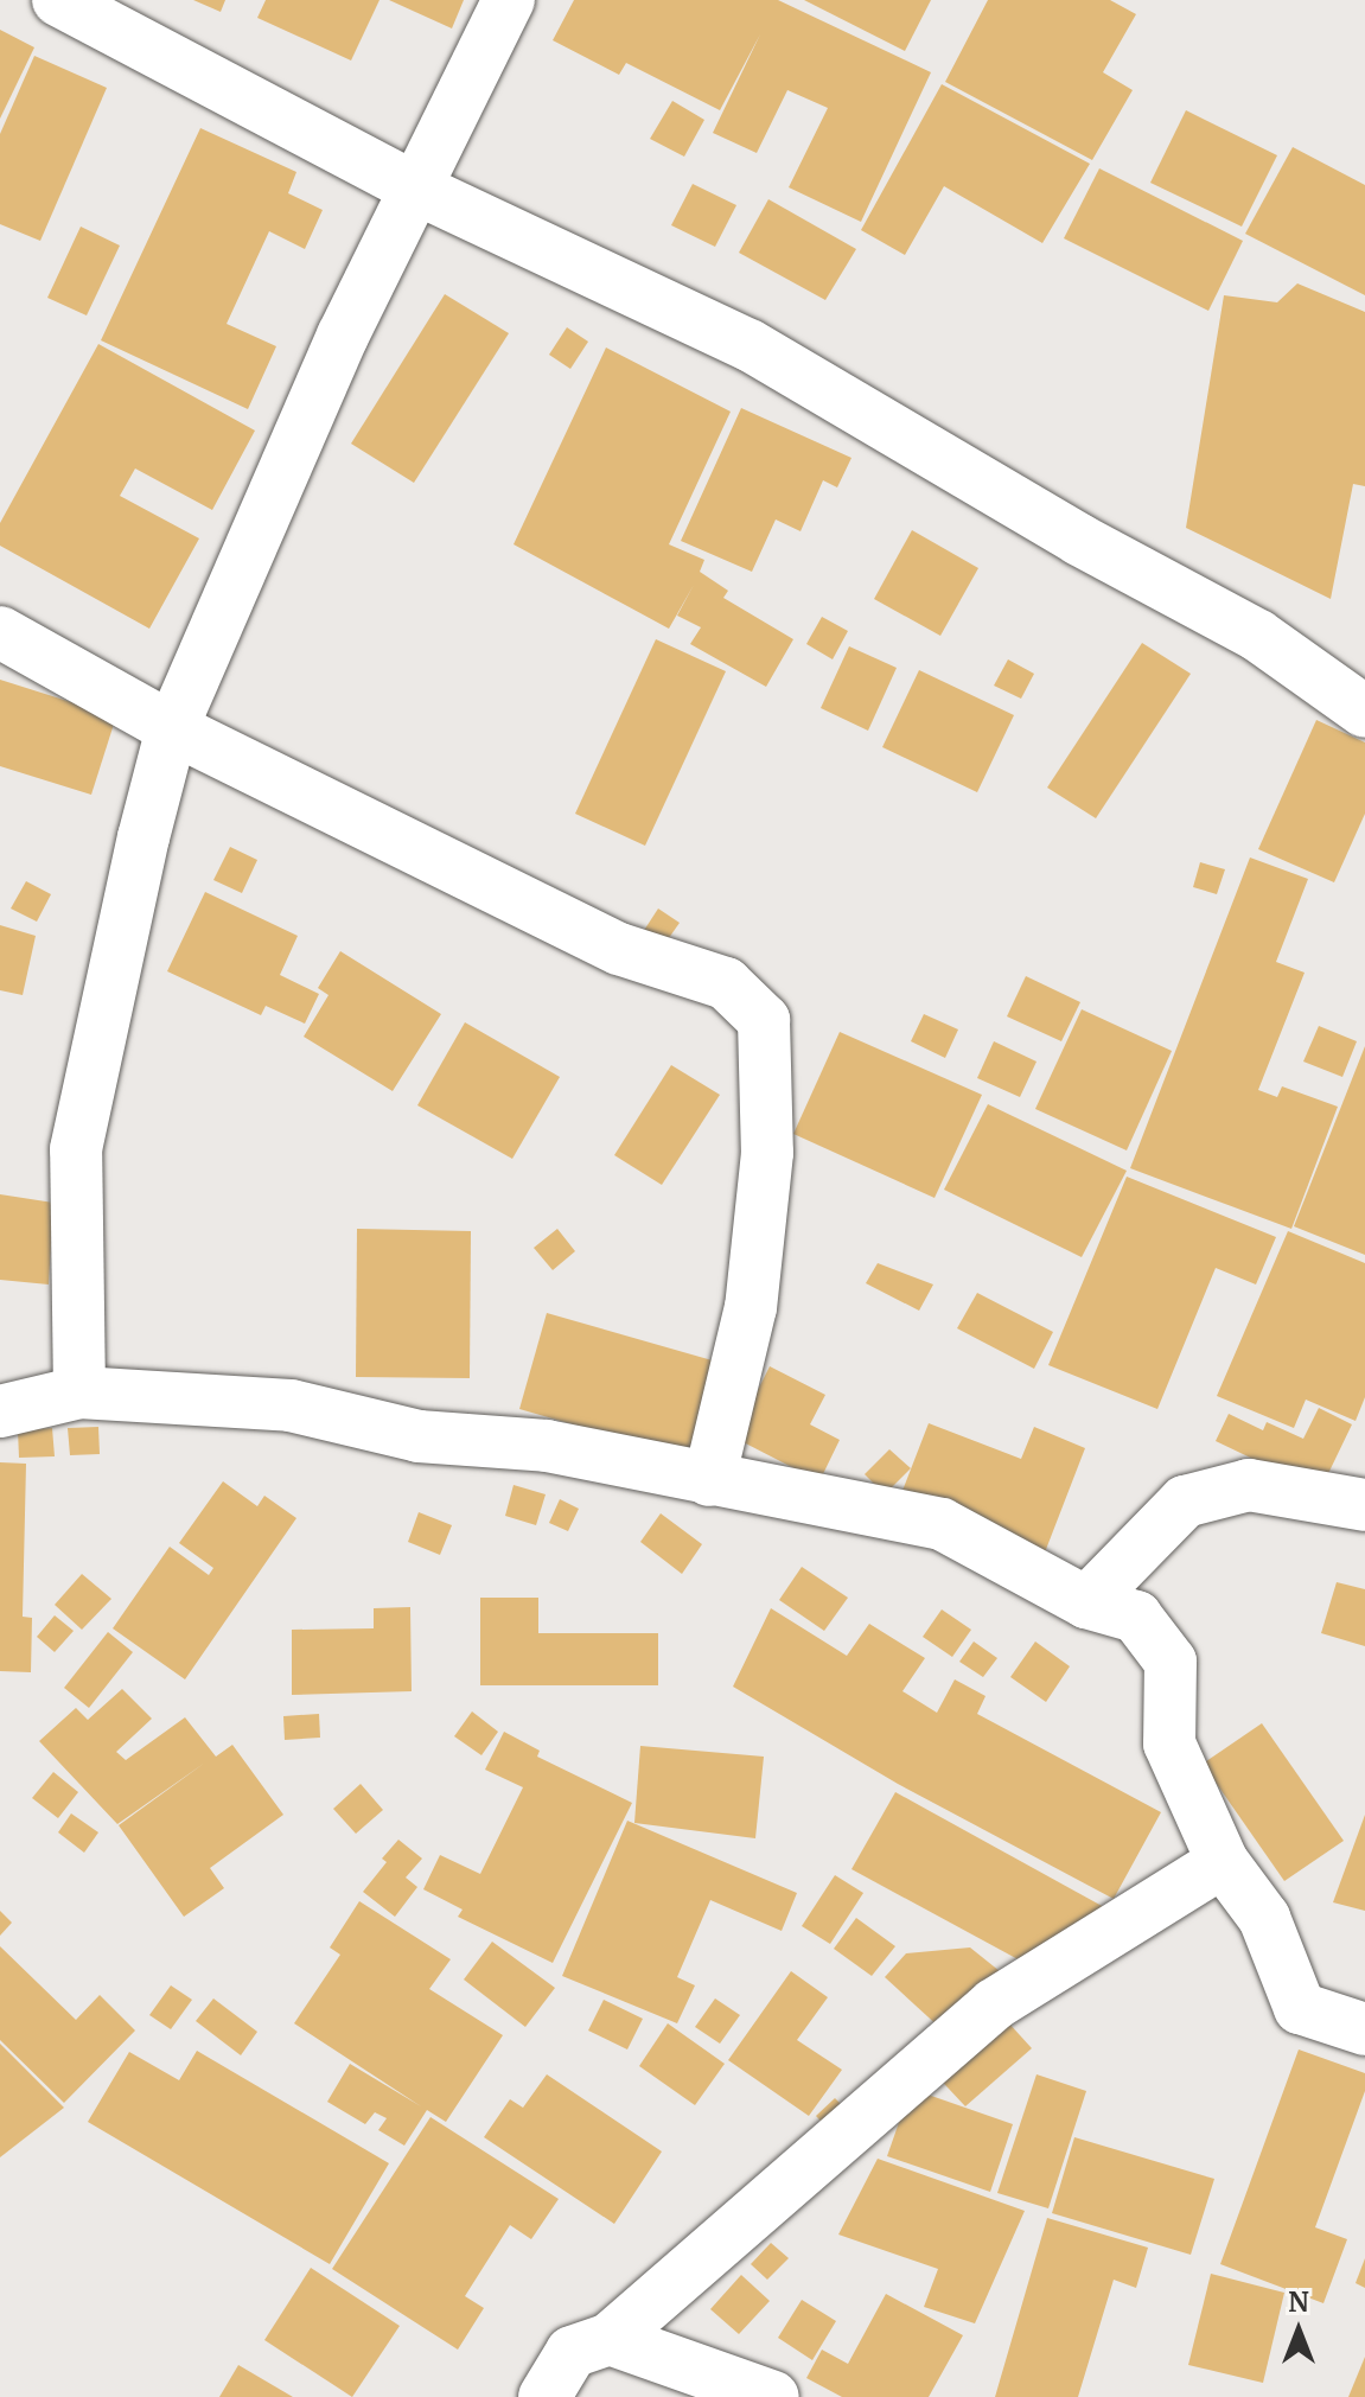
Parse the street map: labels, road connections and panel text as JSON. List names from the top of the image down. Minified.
{"north":"top"}
